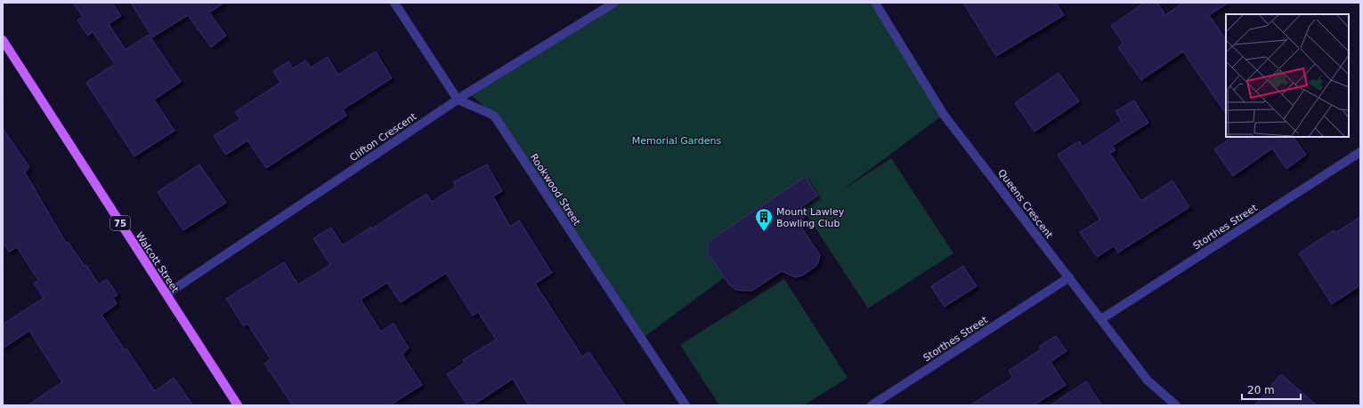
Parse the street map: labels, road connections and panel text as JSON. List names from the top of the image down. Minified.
{"streets":{"main road":["75","Walcott Street"],"street":["Clifton Crescent","Rookwood Street","Queens Crescent","Storthes Street"]},"crossings":[["Clifton Crescent","Rookwood Street"],["Clifton Crescent","Walcott Street"],["Queens Crescent","Storthes Street"]],"parks":["Memorial Gardens"],"places":{"building":["Mount Lawley Bowling Club"]},"scale_bar":"20 m"}
